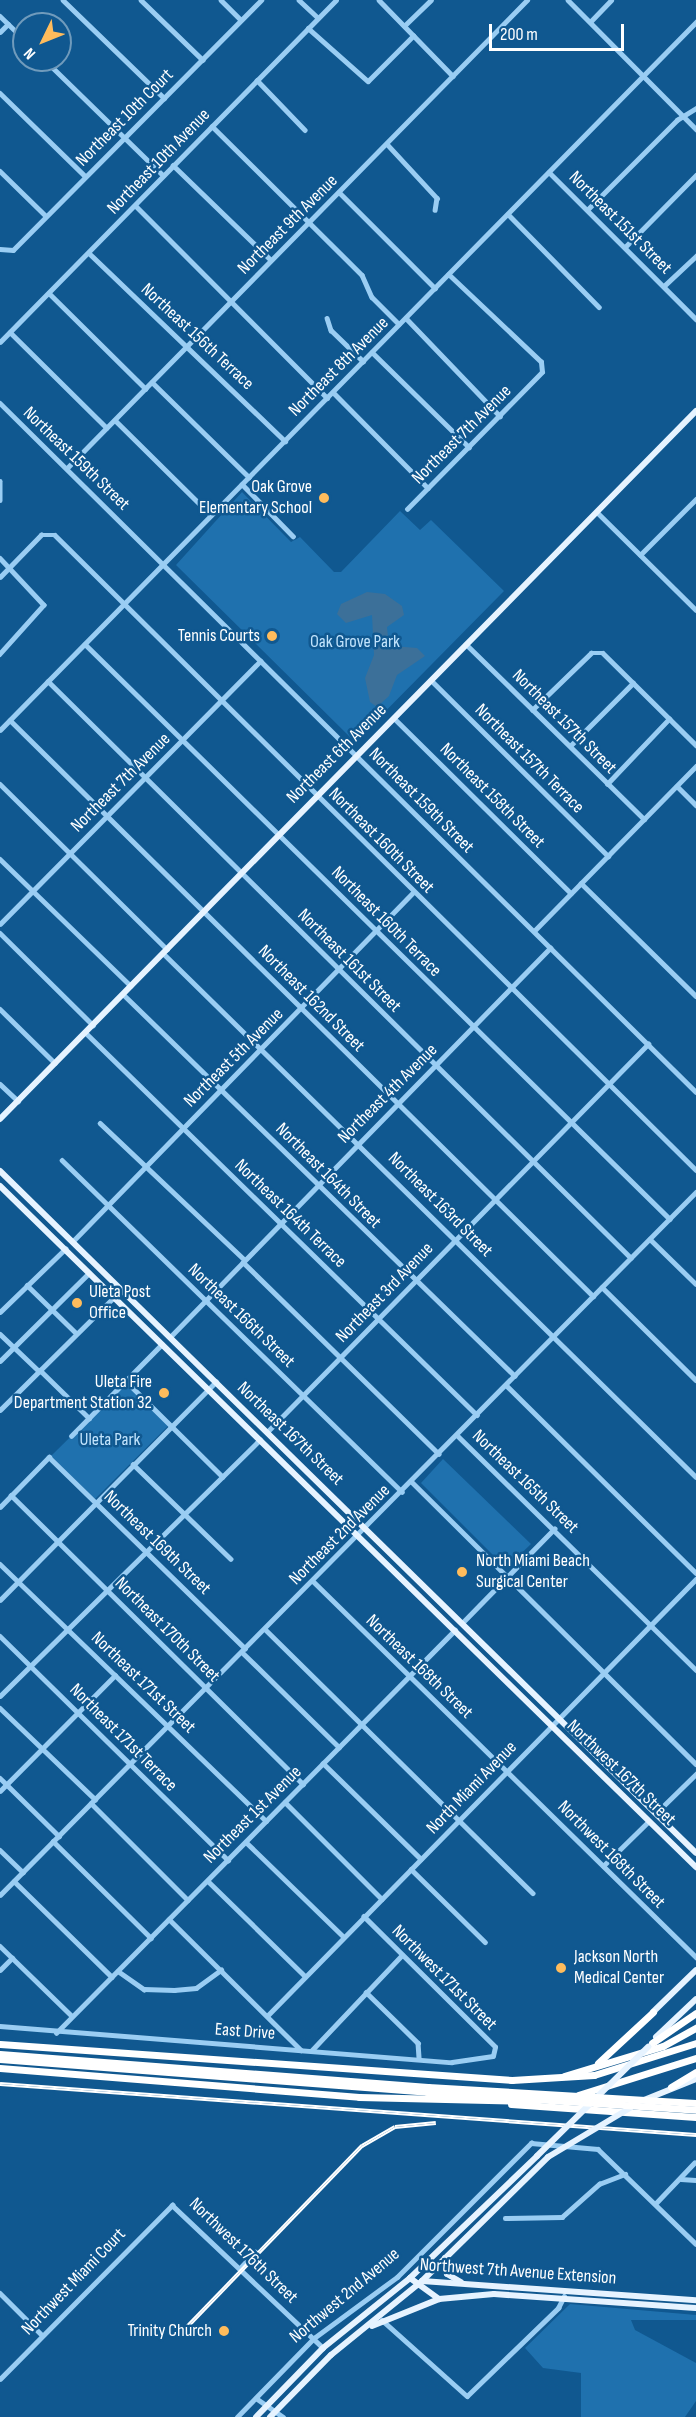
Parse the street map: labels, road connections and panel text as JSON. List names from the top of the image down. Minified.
{"streets":{"main road":["Northeast 6th Avenue","Northeast 167th Street","Northwest 167th Street","Northwest 7th Avenue Extension","Northwest 2nd Avenue"],"street":["Northeast 10th Court","Northeast 10th Avenue","Northeast 151st Street","Northeast 9th Avenue","Northeast 156th Terrace","Northeast 8th Avenue","Northeast 7th Avenue","Northeast 159th Street","Northeast 157th Street","Northeast 157th Terrace","Northeast 158th Street","Northeast 160th Street","Northeast 160th Terrace","Northeast 161st Street","Northeast 162nd Street","Northeast 5th Avenue","Northeast 4th Avenue","Northeast 164th Street","Northeast 163rd Street","Northeast 164th Terrace","Northeast 3rd Avenue","Northeast 166th Street","Northeast 165th Street","Northeast 2nd Avenue","Northeast 169th Street","Northeast 170th Street","Northeast 168th Street","Northeast 171st Street","Northeast 171st Terrace","North Miami Avenue","Northeast 1st Avenue","Northwest 168th Street","Northwest 171st Street","East Drive","Northwest 176th Street","Northwest Miami Court"]},"crossings":[["Northeast 10th Avenue","Northeast 156th Terrace"],["Northeast 151st Street","Northeast 8th Avenue"],["Northeast 9th Avenue","Northeast 156th Terrace"],["Northeast 9th Avenue","Northeast 159th Street"],["Northeast 156th Terrace","Northeast 8th Avenue"],["Northeast 8th Avenue","Northeast 7th Avenue"],["Northeast 8th Avenue","Northeast 159th Street"],["Northeast 8th Avenue","Northeast 160th Street"],["Northeast 8th Avenue","Northeast 160th Terrace"],["Northeast 8th Avenue","Northeast 161st Street"],["Northeast 8th Avenue","Northeast 162nd Street"],["Northeast 7th Avenue","Northeast 159th Street"],["Northeast 7th Avenue","Northeast 160th Street"],["Northeast 7th Avenue","Northeast 160th Terrace"],["Northeast 7th Avenue","Northeast 161st Street"],["Northeast 7th Avenue","Northeast 162nd Street"],["Northeast 7th Avenue","Northeast 163rd Street"],["Northeast 159th Street","Northeast 6th Avenue"],["Northeast 159th Street","Northeast 4th Avenue"],["Northeast 159th Street","Northeast 3rd Avenue"],["Northeast 157th Street","Northeast 6th Avenue"],["Northeast 6th Avenue","Northeast 157th Terrace"],["Northeast 6th Avenue","Northeast 158th Street"],["Northeast 6th Avenue","Northeast 160th Street"],["Northeast 6th Avenue","Northeast 160th Terrace"],["Northeast 6th Avenue","Northeast 161st Street"],["Northeast 6th Avenue","Northeast 162nd Street"],["Northeast 6th Avenue","Northeast 164th Street"],["Northeast 6th Avenue","Northeast 163rd Street"],["Northeast 6th Avenue","Northeast 164th Terrace"],["Northeast 160th Street","Northeast 5th Avenue"],["Northeast 160th Street","Northeast 4th Avenue"],["Northeast 160th Street","Northeast 3rd Avenue"],["Northeast 160th Terrace","Northeast 5th Avenue"],["Northeast 160th Terrace","Northeast 4th Avenue"],["Northeast 160th Terrace","Northeast 3rd Avenue"],["Northeast 160th Terrace","Northeast 2nd Avenue"],["Northeast 161st Street","Northeast 5th Avenue"],["Northeast 161st Street","Northeast 4th Avenue"],["Northeast 161st Street","Northeast 3rd Avenue"],["Northeast 161st Street","Northeast 2nd Avenue"],["Northeast 162nd Street","Northeast 5th Avenue"],["Northeast 162nd Street","Northeast 4th Avenue"],["Northeast 162nd Street","Northeast 3rd Avenue"],["Northeast 162nd Street","Northeast 2nd Avenue"],["Northeast 5th Avenue","Northeast 164th Street"],["Northeast 5th Avenue","Northeast 163rd Street"],["Northeast 5th Avenue","Northeast 164th Terrace"],["Northeast 5th Avenue","Northeast 166th Street"],["Northeast 5th Avenue","Northeast 167th Street"],["Northeast 4th Avenue","Northeast 164th Street"],["Northeast 4th Avenue","Northeast 163rd Street"],["Northeast 4th Avenue","Northeast 164th Terrace"],["Northeast 4th Avenue","Northeast 166th Street"],["Northeast 4th Avenue","Northeast 167th Street"],["Northeast 164th Street","Northeast 3rd Avenue"],["Northeast 164th Street","Northeast 2nd Avenue"],["Northeast 163rd Street","Northeast 3rd Avenue"],["Northeast 163rd Street","Northeast 2nd Avenue"],["Northeast 164th Terrace","Northeast 3rd Avenue"],["Northeast 164th Terrace","Northeast 2nd Avenue"],["Northeast 3rd Avenue","Northeast 166th Street"],["Northeast 3rd Avenue","Northeast 167th Street"],["Northeast 166th Street","Northeast 2nd Avenue"],["Northeast 167th Street","Northeast 2nd Avenue"],["Northeast 167th Street","Northwest 167th Street"],["Northeast 167th Street","North Miami Avenue"],["Northeast 167th Street","Northeast 1st Avenue"],["Northeast 165th Street","Northeast 2nd Avenue"],["Northeast 165th Street","North Miami Avenue"],["Northeast 2nd Avenue","Northeast 169th Street"],["Northeast 2nd Avenue","Northeast 170th Street"],["Northeast 2nd Avenue","Northeast 168th Street"],["Northeast 2nd Avenue","Northeast 171st Street"],["Northeast 2nd Avenue","Northeast 171st Terrace"],["Northeast 169th Street","Northeast 170th Street"],["Northeast 169th Street","Northeast 1st Avenue"],["Northeast 170th Street","Northeast 1st Avenue"],["Northeast 168th Street","North Miami Avenue"],["Northeast 168th Street","Northeast 1st Avenue"],["Northeast 168th Street","Northwest 168th Street"],["Northeast 171st Street","Northeast 1st Avenue"],["Northeast 171st Terrace","Northeast 1st Avenue"],["Northwest 167th Street","North Miami Avenue"],["North Miami Avenue","Northwest 168th Street"],["North Miami Avenue","Northwest 171st Street"],["Northeast 1st Avenue","East Drive"],["Northwest 171st Street","East Drive"],["Northwest 176th Street","Northwest Miami Court"],["Northwest 176th Street","Northwest 2nd Avenue"],["Northwest 7th Avenue Extension","Northwest 2nd Avenue"]],"parks":["Oak Grove Park","Uleta Park"],"places":["Oak Grove Elementary School","Tennis Courts","Uleta Post Office","Uleta Fire Department Station 32","North Miami Beach Surgical Center","Jackson North Medical Center","Trinity Church"],"scale_bar":"200 m","north":"bottom left"}
